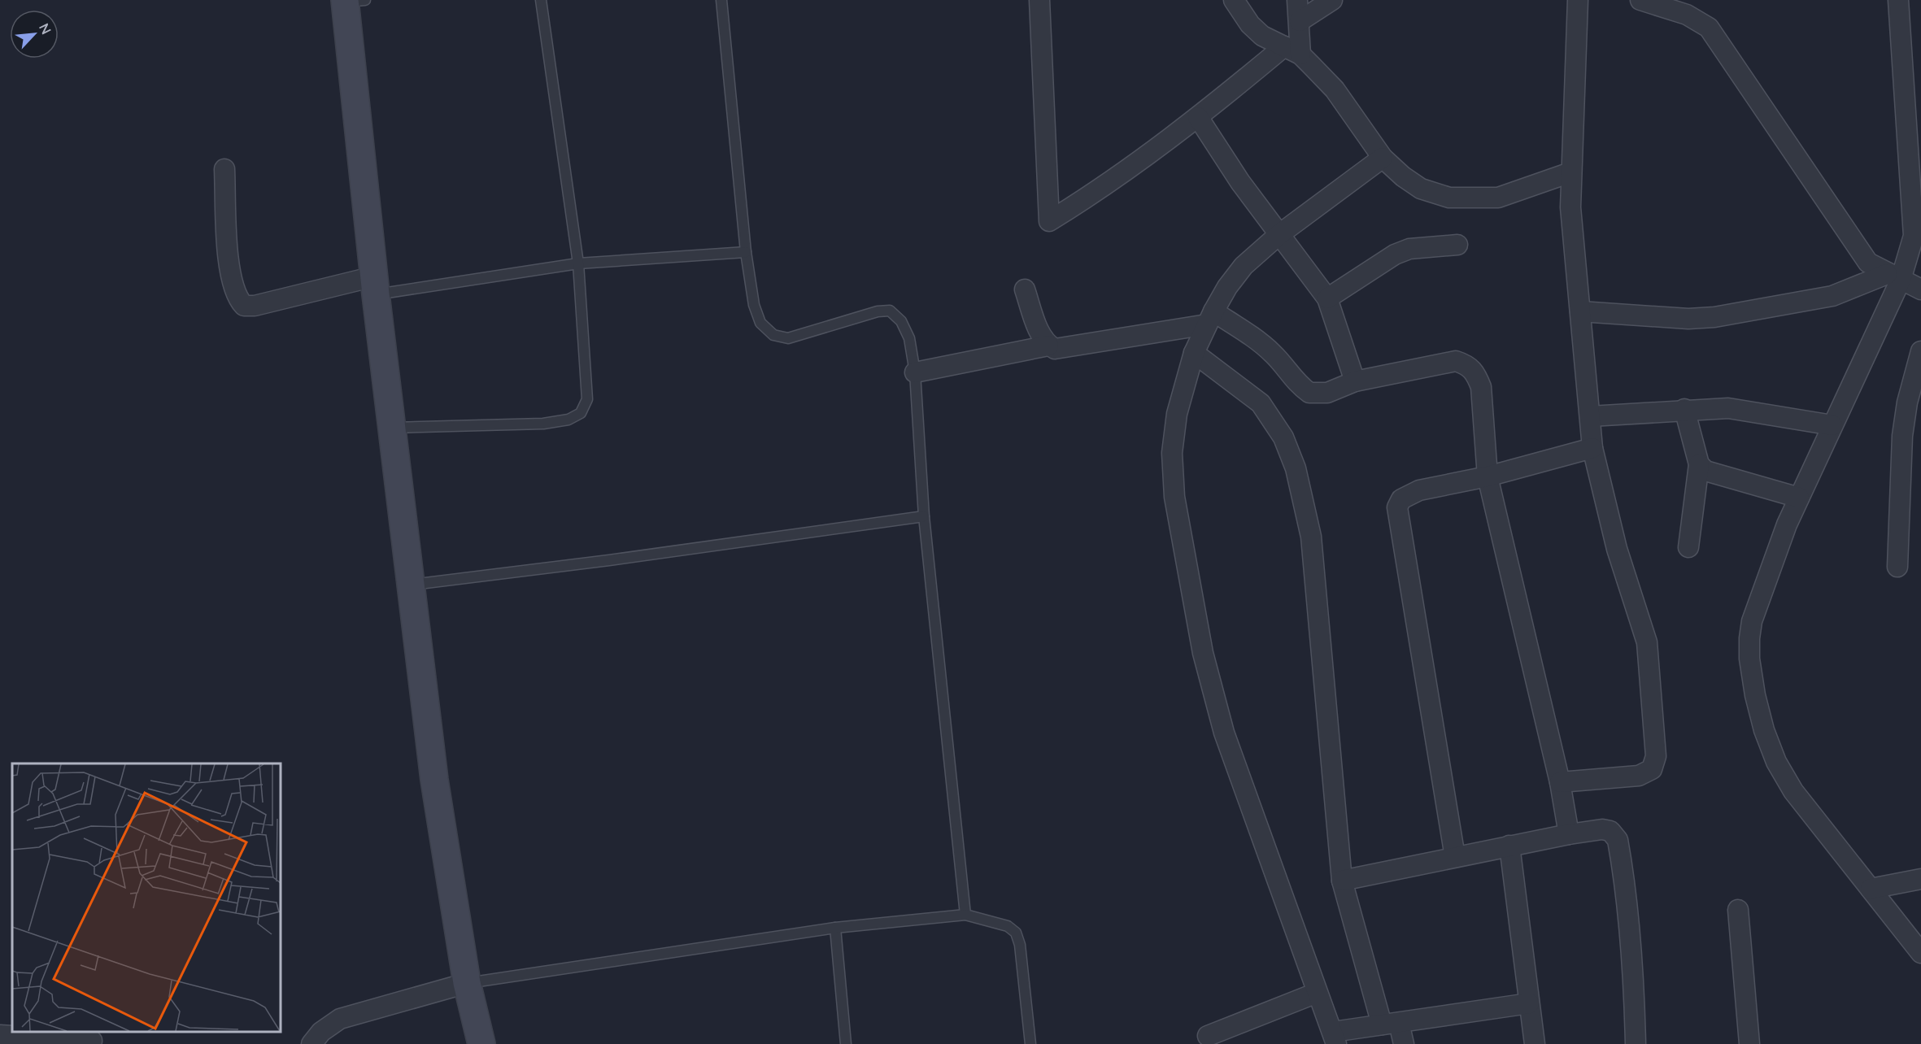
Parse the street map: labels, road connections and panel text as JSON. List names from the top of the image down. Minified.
{"north":"top right"}
